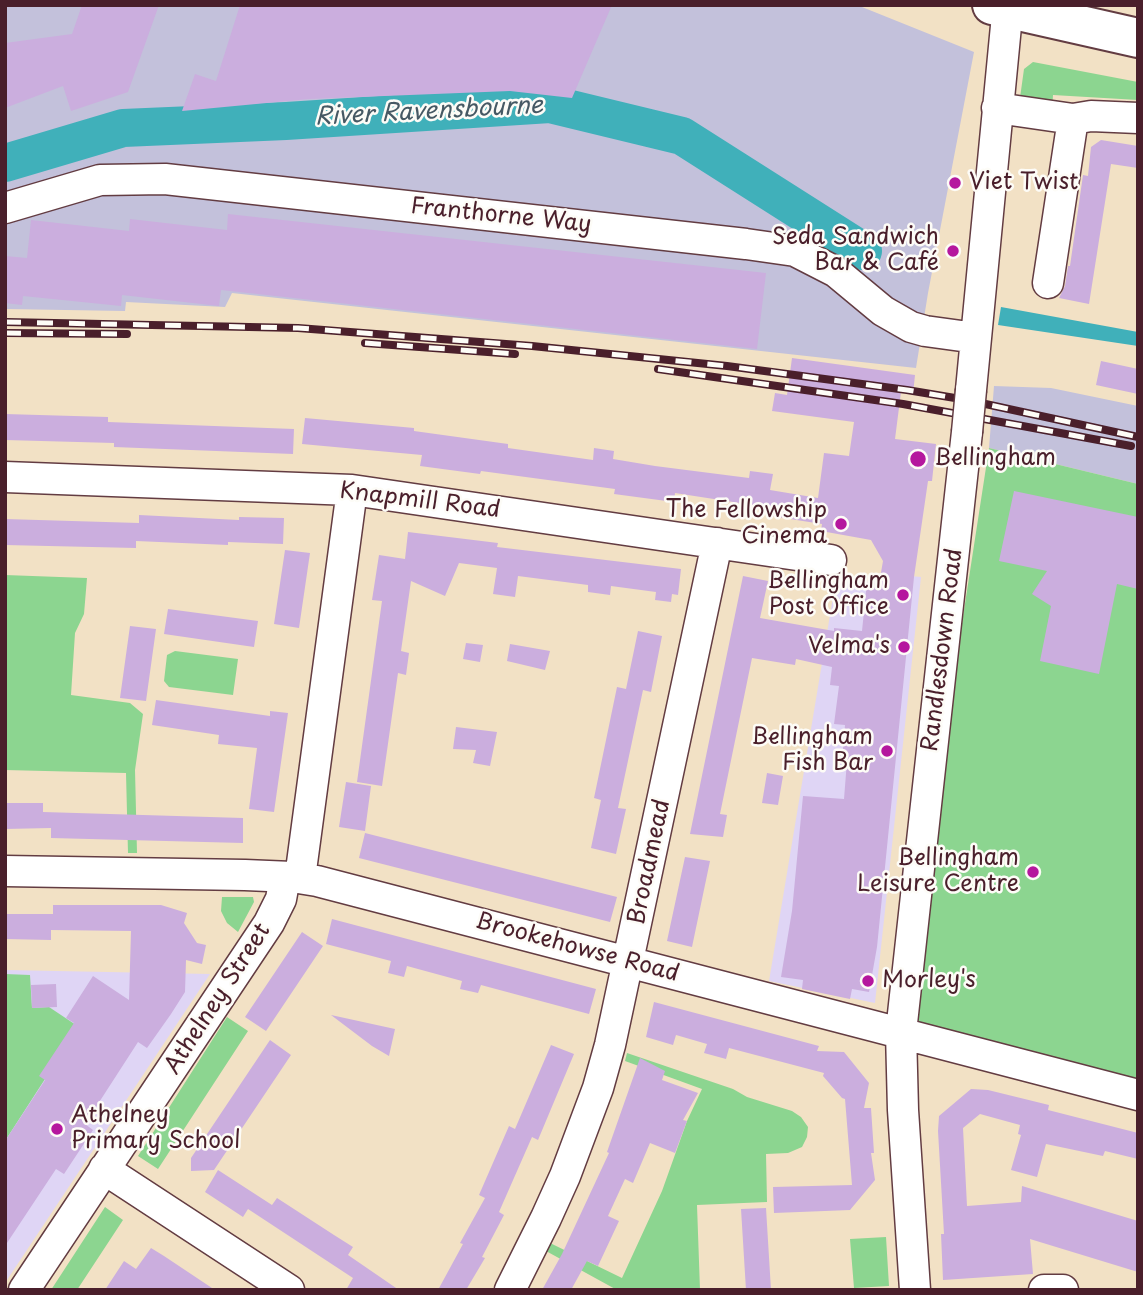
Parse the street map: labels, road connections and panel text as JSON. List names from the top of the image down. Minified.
{"streets":{"street":["Franthorne Way","Knapmill Road","Randlesdown Road","Broadmead","Brookehowse Road","Athelney Street"]},"crossings":[["Franthorne Way","Randlesdown Road"],["Knapmill Road","Broadmead"],["Knapmill Road","Athelney Street"],["Randlesdown Road","Brookehowse Road"],["Broadmead","Brookehowse Road"],["Brookehowse Road","Athelney Street"]],"water":["River Ravensbourne"],"places":["Viet Twist","Seda Sandwich Bar & Café","Bellingham","The Fellowship Cinema","Bellingham Post Office","Velma's","Bellingham Fish Bar","Bellingham Leisure Centre","Morley's","Athelney Primary School"]}
